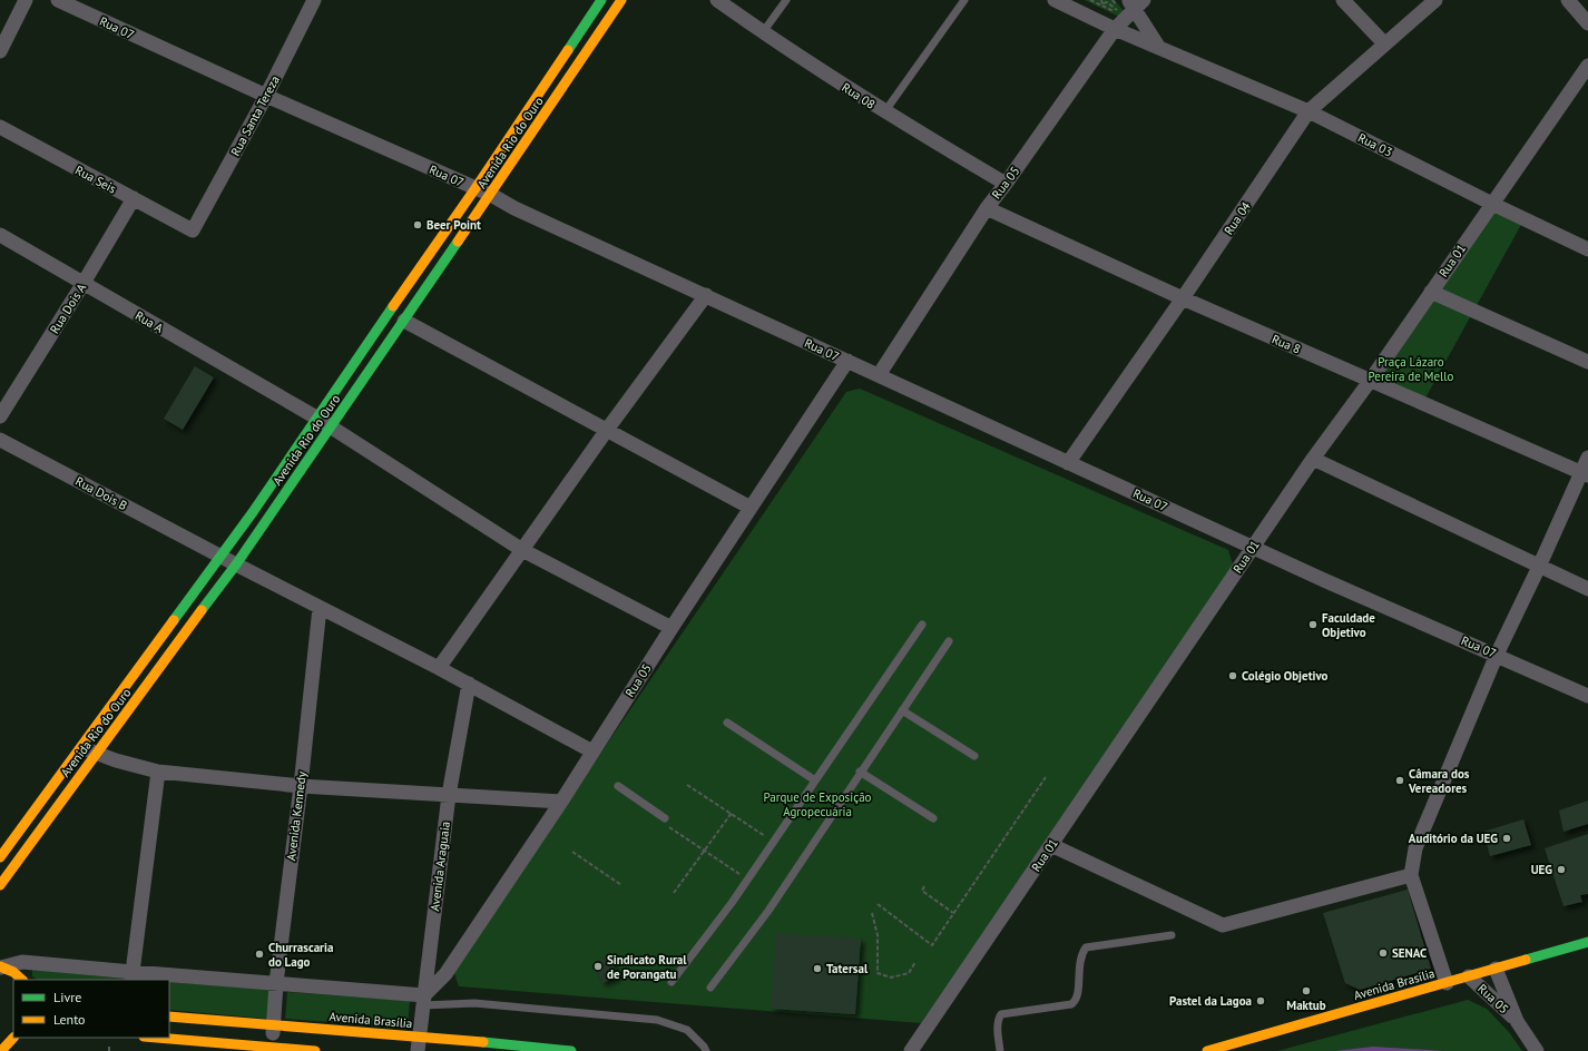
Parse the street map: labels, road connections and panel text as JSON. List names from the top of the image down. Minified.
{"streets":{"main road":["Avenida Rio do Ouro","Avenida Brasília"],"street":["Rua 07","Rua 08","Rua Santa Tereza","Rua 03","Rua Seis","Rua 05","Rua 04","Rua 01","Rua Dois A","Rua A","Rua 8","Rua Dois B","Avenida Kennedy","Avenida Araguaia"]},"crossings":[["Rua 07","Rua Santa Tereza"],["Rua 07","Avenida Rio do Ouro"],["Rua 07","Rua 05"],["Rua 07","Rua 04"],["Rua 07","Rua 01"],["Rua 08","Rua 05"],["Rua Santa Tereza","Rua Seis"],["Avenida Rio do Ouro","Rua A"],["Avenida Rio do Ouro","Rua Dois B"],["Rua 03","Rua 05"],["Rua 03","Rua 04"],["Rua 03","Rua 01"],["Rua Seis","Rua Dois A"],["Rua 05","Rua A"],["Rua 05","Rua 8"],["Rua 05","Rua Dois B"],["Rua 05","Avenida Araguaia"],["Rua 05","Avenida Brasília"],["Rua 04","Rua 8"],["Rua 01","Rua 8"],["Rua Dois A","Rua A"],["Rua Dois B","Avenida Kennedy"],["Rua Dois B","Avenida Araguaia"],["Avenida Kennedy","Avenida Brasília"],["Avenida Araguaia","Avenida Brasília"]],"parks":["Praça Lázaro Pereira de Mello","Parque de Exposição Agropecuária"],"places":["Beer Point","Faculdade Objetivo","Colégio Objetivo","Câmara dos Vereadores","Auditório da UEG","UEG","SENAC","Churrascaria do Lago","Sindicato Rural de Porangatu","Tatersal","Maktub","Pastel da Lagoa"],"legend":["Livre","Lento"]}
